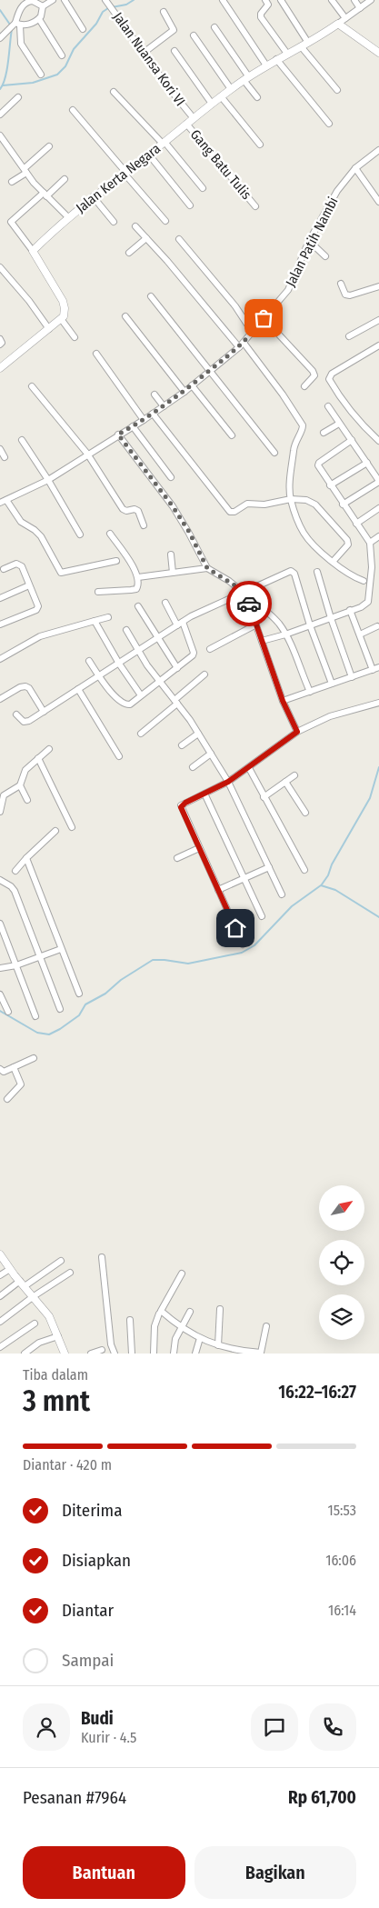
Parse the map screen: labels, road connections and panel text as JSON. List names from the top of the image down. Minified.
{"streets":{"street":["Jalan Nuansa Kori VI","Gang Batu Tulis","Jalan Kerta Negara","Jalan Patih Nambi"]},"crossings":[["Jalan Nuansa Kori VI","Jalan Kerta Negara"],["Gang Batu Tulis","Jalan Kerta Negara"]],"north":"top right","page":{"heading":["3 mnt","Tiba dalam","16:22–16:27"],"panel":["Budi","Kurir · 4.5","Pesanan #7964","Rp 61,700"],"bar":"Diantar · 420 m","list":[["Diterima","15:53"],["Disiapkan","16:06"],["Diantar","16:14"],"Sampai"],"buttons":["Bantuan","Bagikan"]}}
